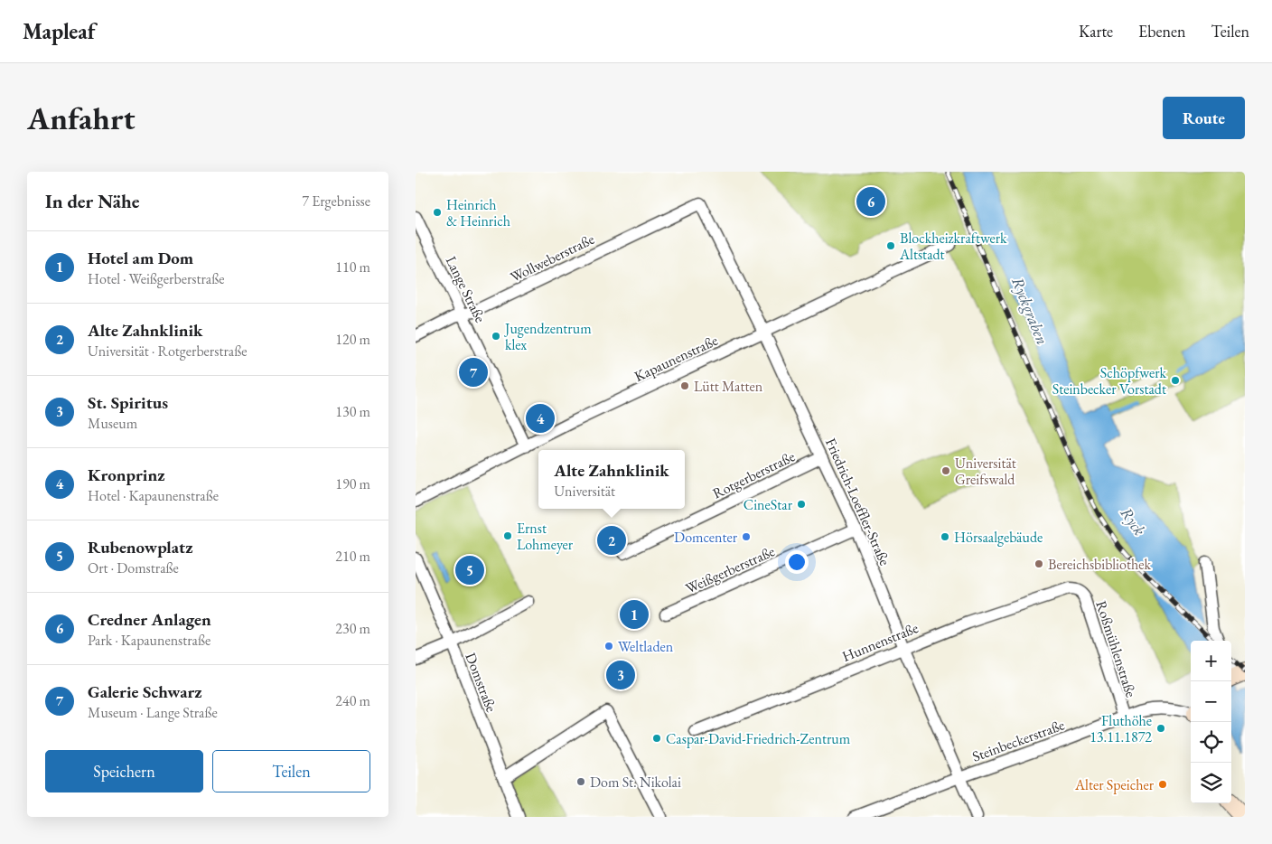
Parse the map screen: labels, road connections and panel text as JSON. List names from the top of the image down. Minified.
{"streets":{"street":["Wollweberstraße","Lange Straße","Kapaunenstraße","Rotgerberstraße","Friedrich-Loeffler-Straße","Weißgerberstraße","Hunnenstraße","Roßmühlenstraße","Domstraße","Steinbeckerstraße"]},"crossings":[["Wollweberstraße","Lange Straße"],["Wollweberstraße","Friedrich-Loeffler-Straße"],["Lange Straße","Kapaunenstraße"],["Kapaunenstraße","Friedrich-Loeffler-Straße"],["Rotgerberstraße","Friedrich-Loeffler-Straße"],["Friedrich-Loeffler-Straße","Weißgerberstraße"],["Friedrich-Loeffler-Straße","Hunnenstraße"],["Friedrich-Loeffler-Straße","Steinbeckerstraße"],["Hunnenstraße","Roßmühlenstraße"],["Roßmühlenstraße","Steinbeckerstraße"]],"water":["Ryckgraben","Ryck"],"places":["Heinrich & Heinrich","Blockheizkraftwerk Altstadt","Jugendzentrum klex","Schöpfwerk Steinbecker Vorstadt","Lütt Matten","Universität Greifswald","CineStar","Ernst Lohmeyer","Domcenter","Hörsaalgebäude","Bereichsbibliothek","Weltladen","Fluthöhe 13.11.1872","Caspar-David-Friedrich-Zentrum","Dom St. Nikolai","Alter Speicher"],"page":{"header":"Mapleaf","nav":["Karte","Ebenen","Teilen"],"buttons":["Route",["Speichern","Teilen"]],"title":"Anfahrt","heading":["In der Nähe","7 Ergebnisse"],"pins":["6","7","4","2","5","1","3"],"list":[{"mark":"1","name":"Hotel am Dom","note":"Hotel · Weißgerberstraße","value":"110 m"},{"mark":"2","name":"Alte Zahnklinik","note":"Universität · Rotgerberstraße","value":"120 m"},{"mark":"3","name":"St. Spiritus","note":"Museum","value":"130 m"},{"mark":"4","name":"Kronprinz","note":"Hotel · Kapaunenstraße","value":"190 m"},{"mark":"5","name":"Rubenowplatz","note":"Ort · Domstraße","value":"210 m"},{"mark":"6","name":"Credner Anlagen","note":"Park · Kapaunenstraße","value":"230 m"},{"mark":"7","name":"Galerie Schwarz","note":"Museum · Lange Straße","value":"240 m"}],"popup":["Alte Zahnklinik","Universität"],"map_buttons":["+","−"]}}
